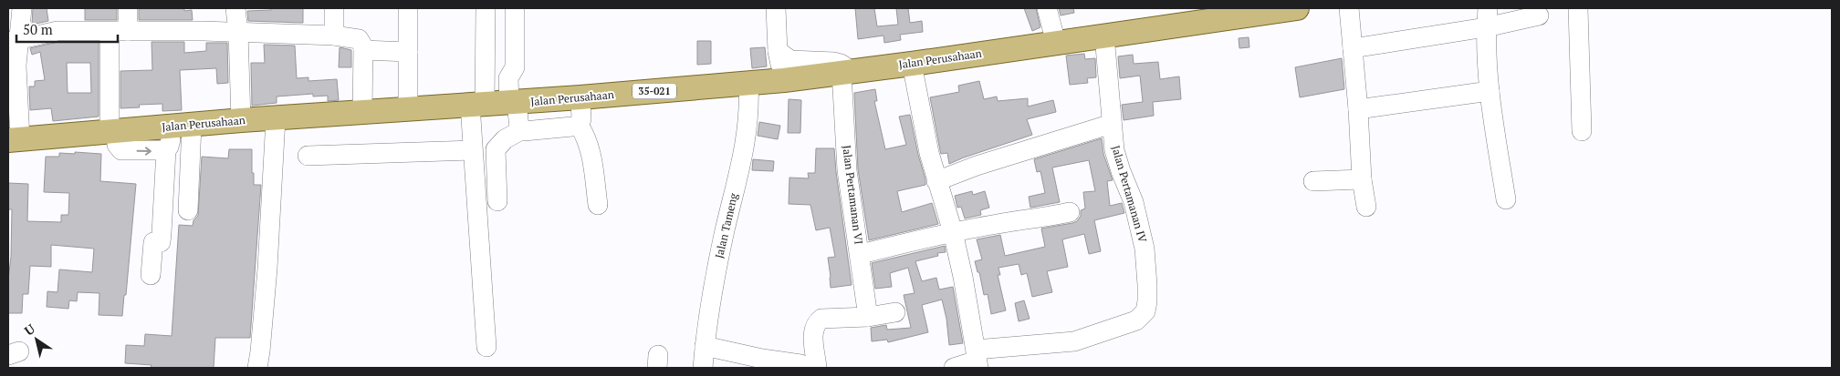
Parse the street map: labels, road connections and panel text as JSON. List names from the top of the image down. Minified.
{"streets":{"main road":["Jalan Perusahaan","35-021"],"street":["Jalan Pertamanan IV","Jalan Pertamanan VI","Jalan Tameng"]},"crossings":[["Jalan Perusahaan","Jalan Pertamanan IV"],["Jalan Perusahaan","Jalan Pertamanan VI"],["Jalan Perusahaan","Jalan Tameng"]],"scale_bar":"50 m","north":"top left"}
